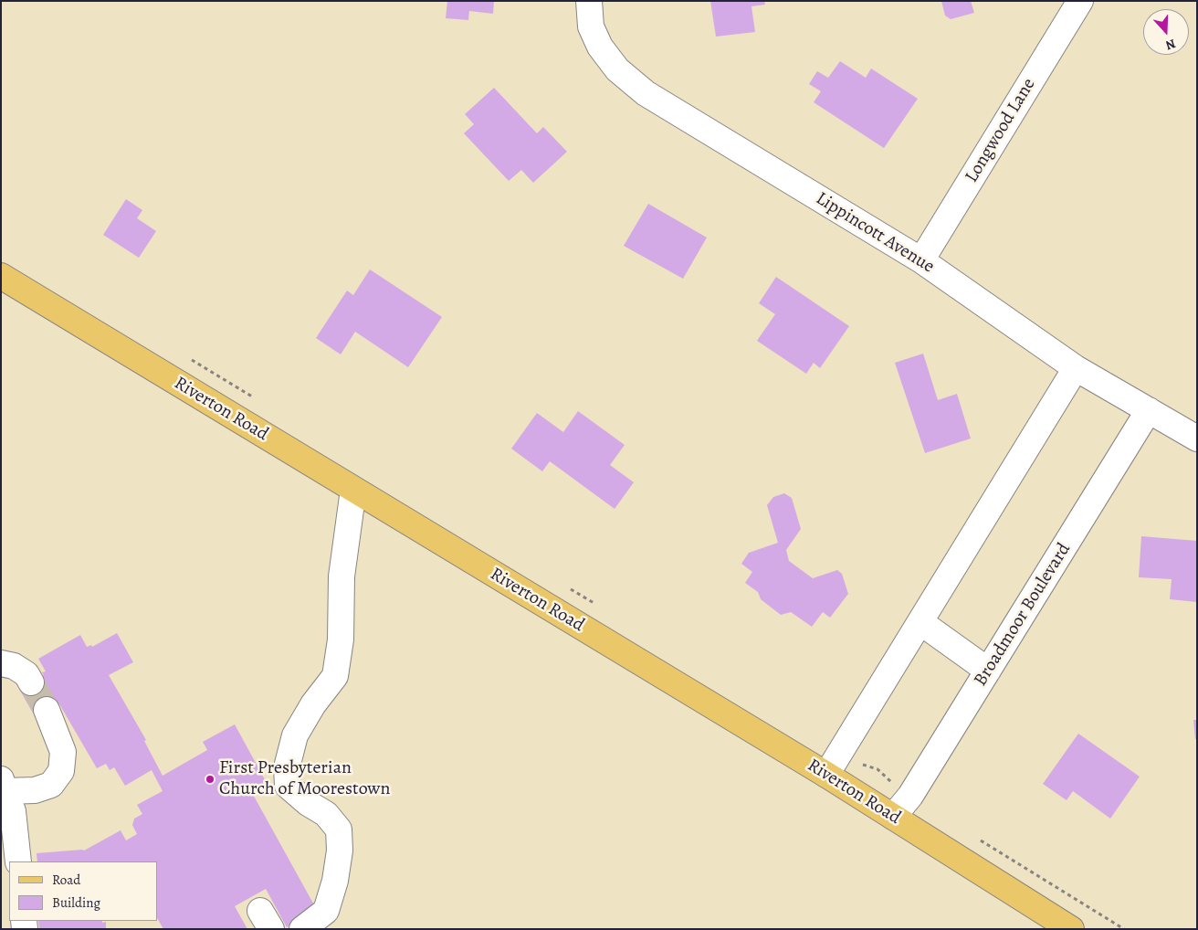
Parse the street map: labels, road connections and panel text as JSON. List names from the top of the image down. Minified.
{"streets":{"main road":["Riverton Road"],"street":["Longwood Lane","Lippincott Avenue","Broadmoor Boulevard"]},"crossings":[["Longwood Lane","Lippincott Avenue"],["Lippincott Avenue","Broadmoor Boulevard"],["Riverton Road","Broadmoor Boulevard"]],"places":["First Presbyterian Church of Moorestown"],"legend":["Road","Building"],"north":"bottom"}
